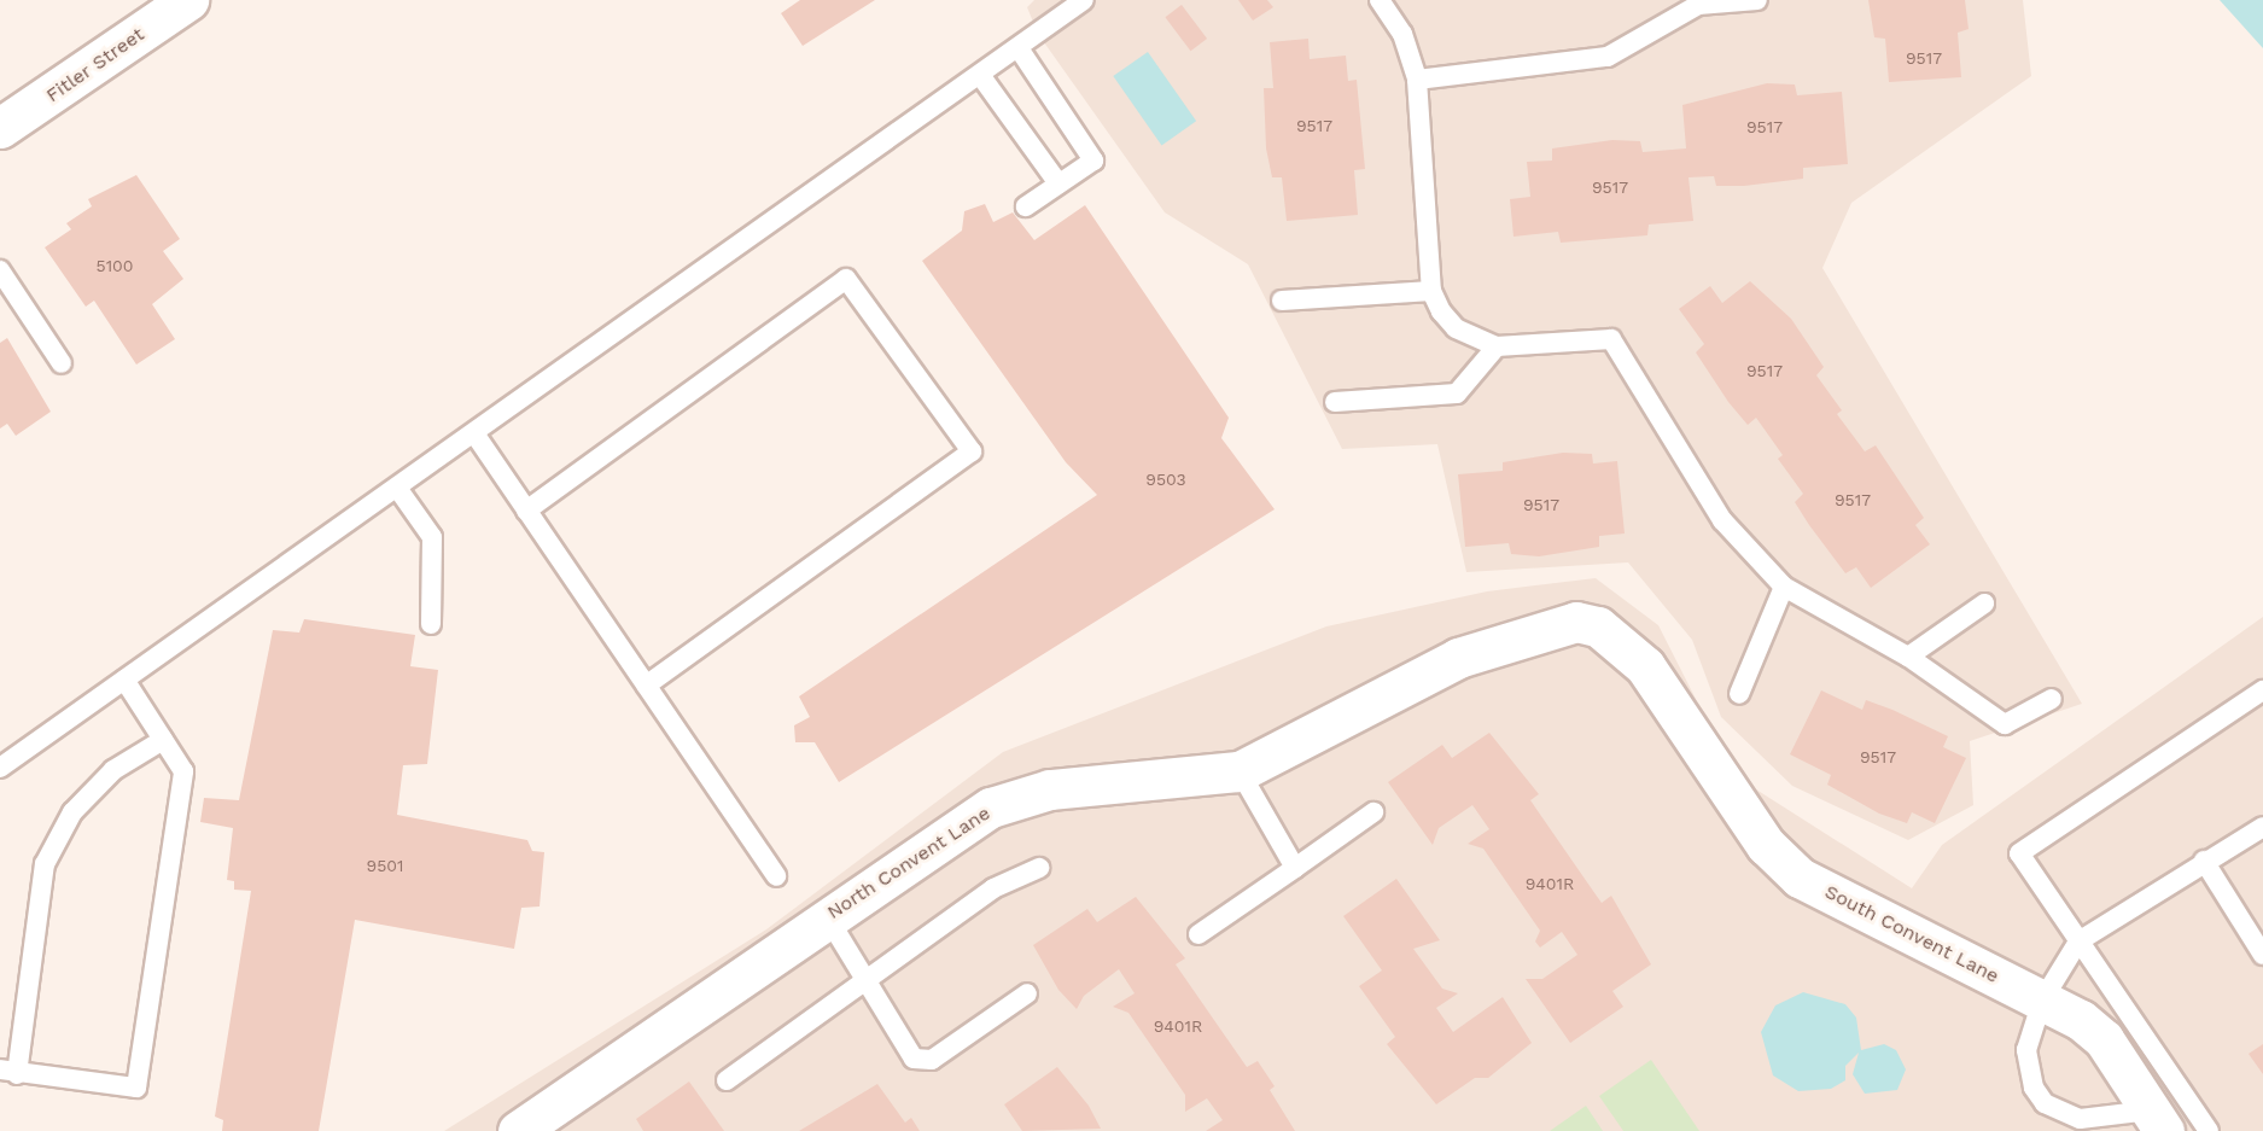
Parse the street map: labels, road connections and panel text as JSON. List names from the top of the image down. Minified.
{"streets":{"street":["Fitler Street","North Convent Lane","South Convent Lane"]},"crossings":[["North Convent Lane","South Convent Lane"]],"house_numbers":["9517","9517","9517","9517","5100","9517","9503","9517","9517","9517","9501","9401R","9401R"]}
